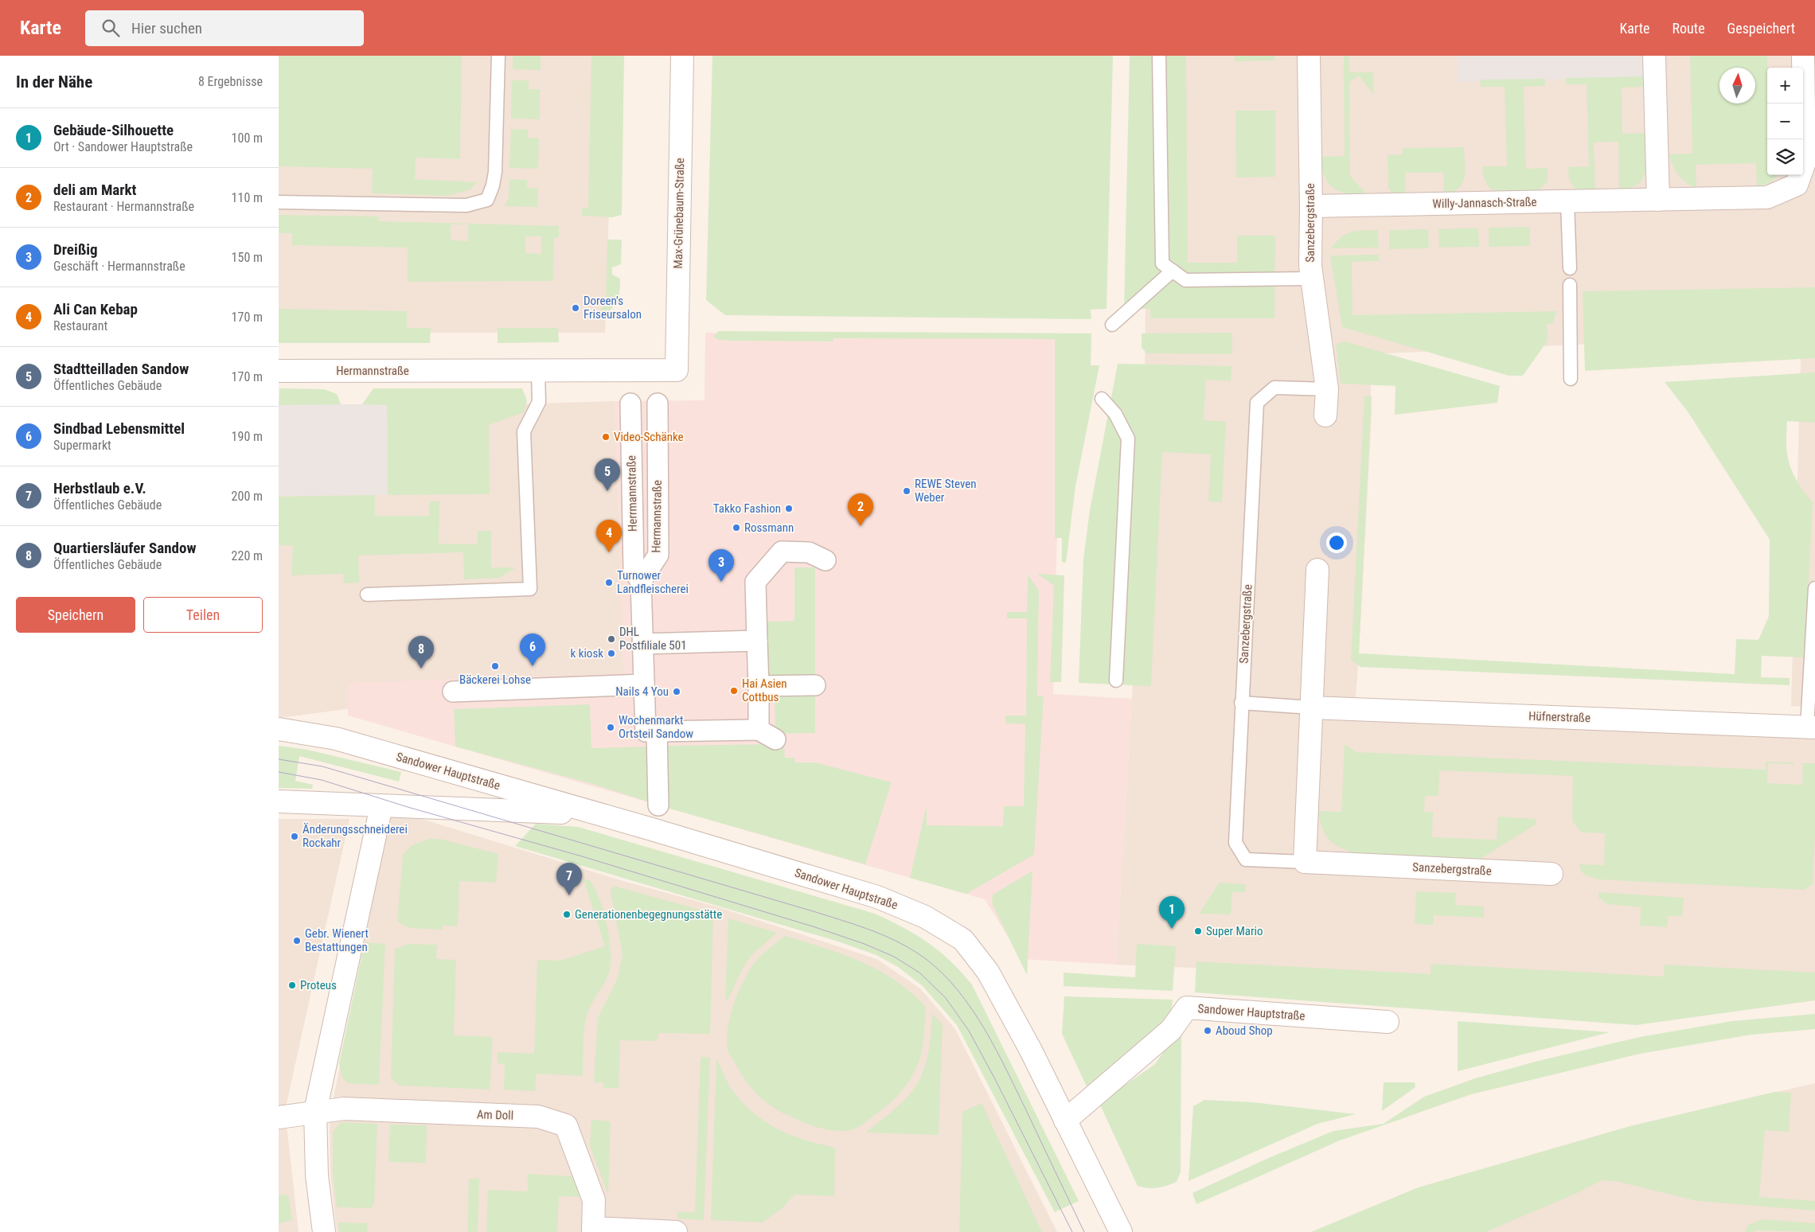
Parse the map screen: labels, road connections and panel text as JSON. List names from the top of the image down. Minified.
{"streets":{"street":["Willy-Jannasch-Straße","Max-Grünebaum-Straße","Sanzebergstraße","Hermannstraße","Herrmannstraße","Hüfnerstraße","Sandower Hauptstraße","Am Doll"]},"crossings":[["Willy-Jannasch-Straße","Sanzebergstraße"],["Max-Grünebaum-Straße","Hermannstraße"],["Hermannstraße","Herrmannstraße"]],"places":["Doreen's Friseursalon","Video-Schänke","REWE Steven Weber","Takko Fashion","Rossmann","Turnower Landfleischerei","DHL Postfiliale 501","k kiosk","Bäckerei Lohse","Hai Asien Cottbus","Nails 4 You","Wochenmarkt Ortsteil Sandow","Änderungsschneiderei Rockahr","Generationenbegegnungsstätte","Super Mario","Gebr. Wienert Bestattungen","Proteus","Aboud Shop"],"north":"top","page":{"header":"Karte","search":"Hier suchen","nav":["Karte","Route","Gespeichert"],"heading":["In der Nähe","8 Ergebnisse"],"map_buttons":["+","−"],"list":[{"mark":"1","name":"Gebäude-Silhouette","note":"Ort · Sandower Hauptstraße","value":"100 m"},{"mark":"2","name":"deli am Markt","note":"Restaurant · Hermannstraße","value":"110 m"},{"mark":"3","name":"Dreißig","note":"Geschäft · Hermannstraße","value":"150 m"},{"mark":"4","name":"Ali Can Kebap","note":"Restaurant","value":"170 m"},{"mark":"5","name":"Stadtteilladen Sandow","note":"Öffentliches Gebäude","value":"170 m"},{"mark":"6","name":"Sindbad Lebensmittel","note":"Supermarkt","value":"190 m"},{"mark":"7","name":"Herbstlaub e.V.","note":"Öffentliches Gebäude","value":"200 m"},{"mark":"8","name":"Quartiersläufer Sandow","note":"Öffentliches Gebäude","value":"220 m"}],"pins":["5","2","4","3","6","8","7","1"],"buttons":["Speichern","Teilen"]}}
